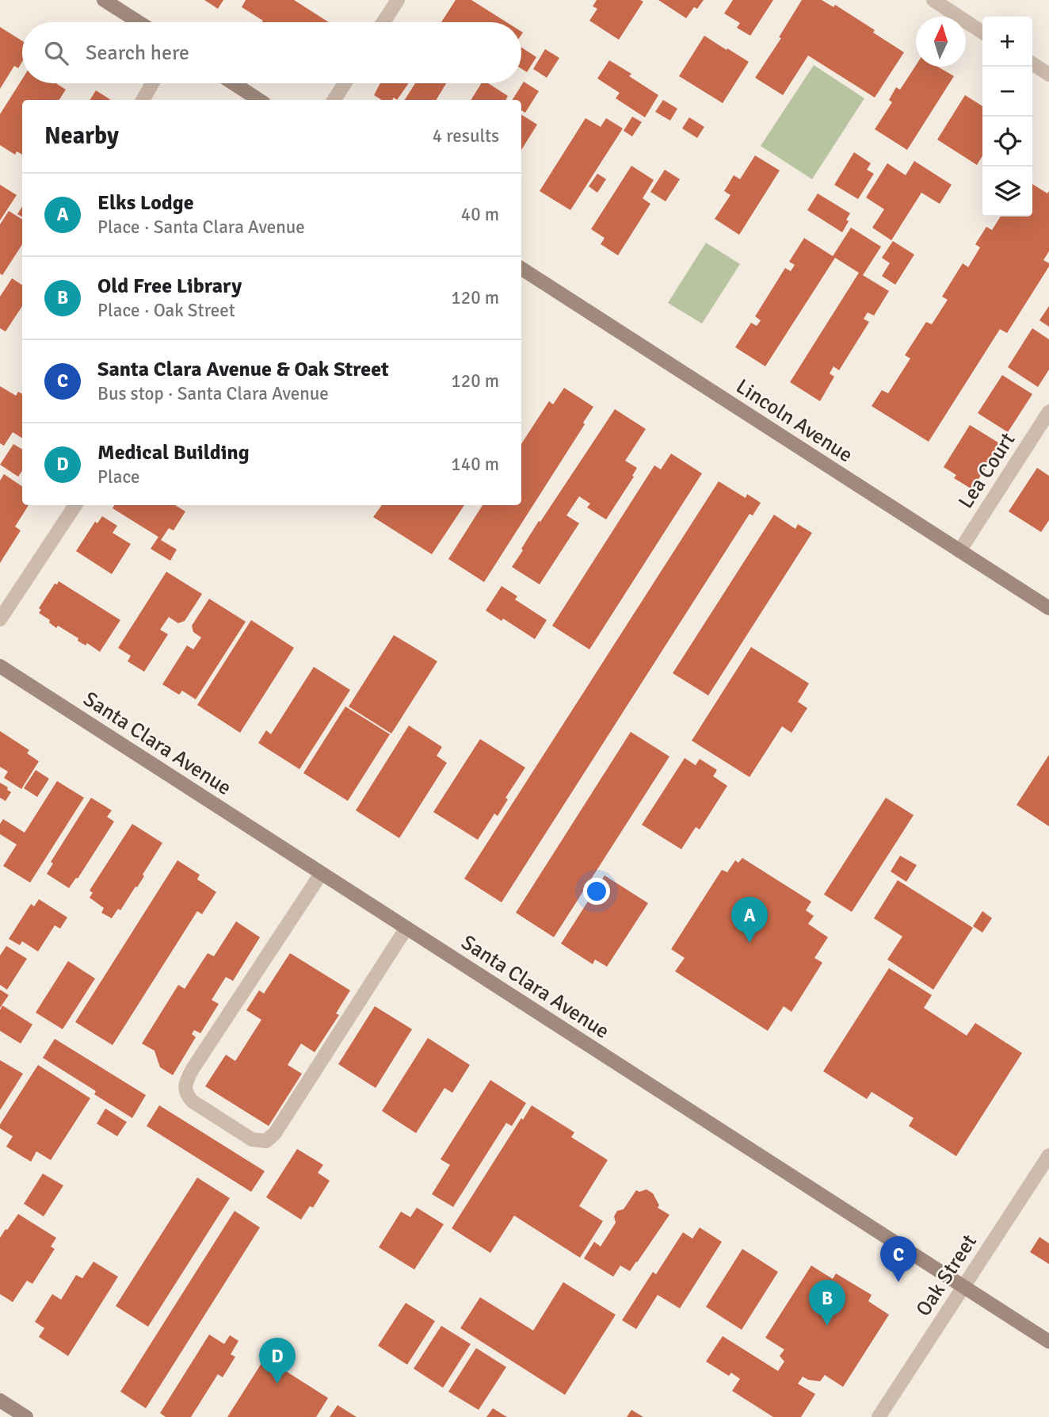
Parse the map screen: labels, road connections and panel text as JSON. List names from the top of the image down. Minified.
{"streets":{"street":["Lincoln Avenue","Lea Court","Santa Clara Avenue","Oak Street"]},"crossings":[["Lincoln Avenue","Lea Court"],["Santa Clara Avenue","Oak Street"]],"north":"top","page":{"map_buttons":["+","−"],"search":"Search here","heading":["Nearby","4 results"],"list":[{"mark":"A","name":"Elks Lodge","note":"Place · Santa Clara Avenue","value":"40 m"},{"mark":"B","name":"Old Free Library","note":"Place · Oak Street","value":"120 m"},{"mark":"C","name":"Santa Clara Avenue & Oak Street","note":"Bus stop · Santa Clara Avenue","value":"120 m"},{"mark":"D","name":"Medical Building","note":"Place","value":"140 m"}],"pins":["A","C","B","D"]}}
